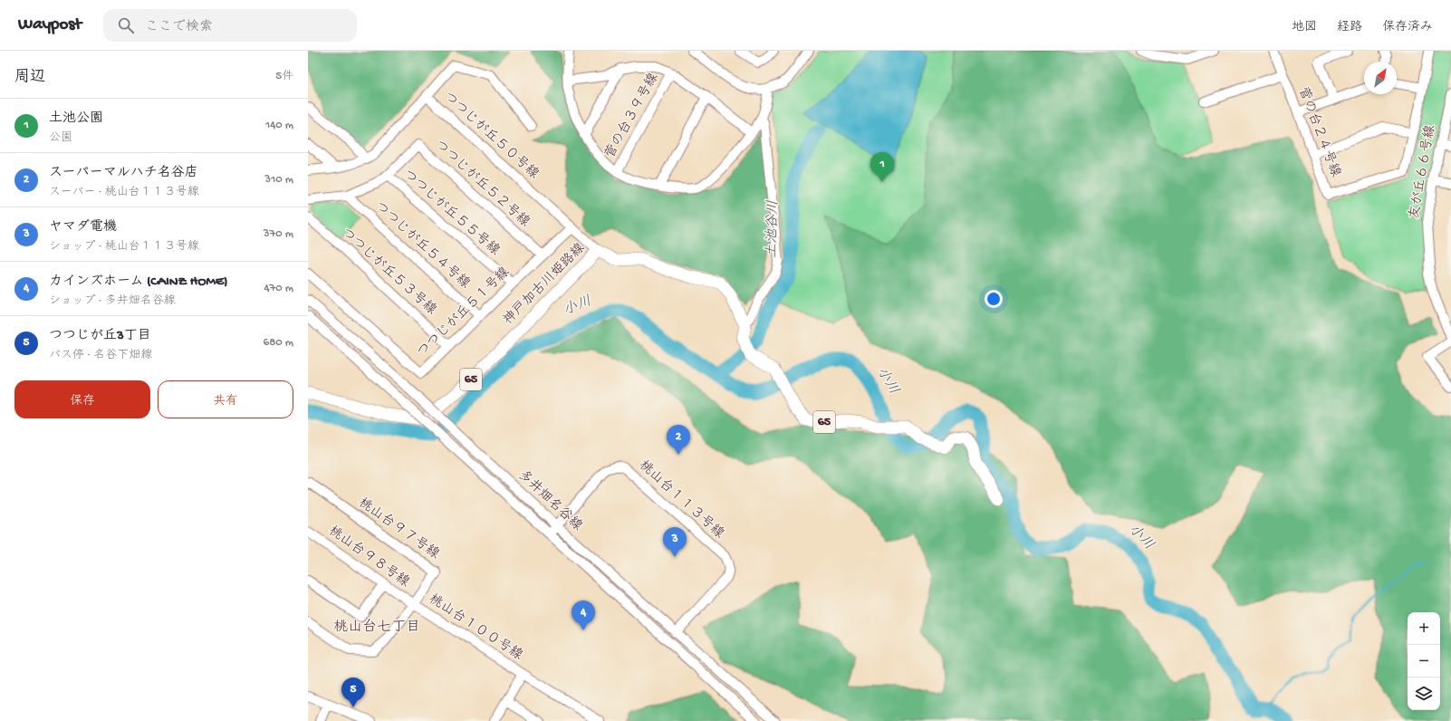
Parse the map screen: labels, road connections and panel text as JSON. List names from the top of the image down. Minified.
{"streets":{"main road":["神戸加古川姫路線","65"],"street":["菅の台３９号線","菅の台２４号線","つつじが丘５０号線","友が丘６６号線","つつじが丘５２号線","つつじが丘５５号線","つつじが丘５４号線","つつじが丘５３号線","つつじが丘５１号線","桃山台１１３号線","多井畑名谷線","桃山台９７号線","桃山台９８号線","桃山台１００号線"]},"crossings":[["つつじが丘５０号線","神戸加古川姫路線"],["つつじが丘５０号線","つつじが丘５１号線"],["つつじが丘５２号線","つつじが丘５５号線"],["つつじが丘５２号線","つつじが丘５４号線"],["つつじが丘５２号線","つつじが丘５１号線"],["つつじが丘５５号線","つつじが丘５１号線"],["つつじが丘５４号線","つつじが丘５１号線"],["つつじが丘５３号線","つつじが丘５１号線"],["桃山台１１３号線","多井畑名谷線"],["桃山台９７号線","桃山台９８号線"],["桃山台９７号線","桃山台１００号線"],["桃山台９８号線","桃山台１００号線"]],"districts":["桃山台七丁目"],"water":["土池谷川","小川"],"north":"top right","page":{"header":"Waypost","search":"ここで検索","nav":["地図","経路","保存済み"],"heading":["周辺","5件"],"list":[{"mark":"1","name":"土池公園","note":"公園","value":"140 m"},{"mark":"2","name":"スーパーマルハチ名谷店","note":"スーパー · 桃山台１１３号線","value":"310 m"},{"mark":"3","name":"ヤマダ電機","note":"ショップ · 桃山台１１３号線","value":"370 m"},{"mark":"4","name":"カインズホーム (CAINZ HOME)","note":"ショップ · 多井畑名谷線","value":"470 m"},{"mark":"5","name":"つつじが丘3丁目","note":"バス停 · 名谷下畑線","value":"680 m"}],"pins":["1","2","3","4","5"],"buttons":["保存","共有"],"map_buttons":["+","−"]}}
